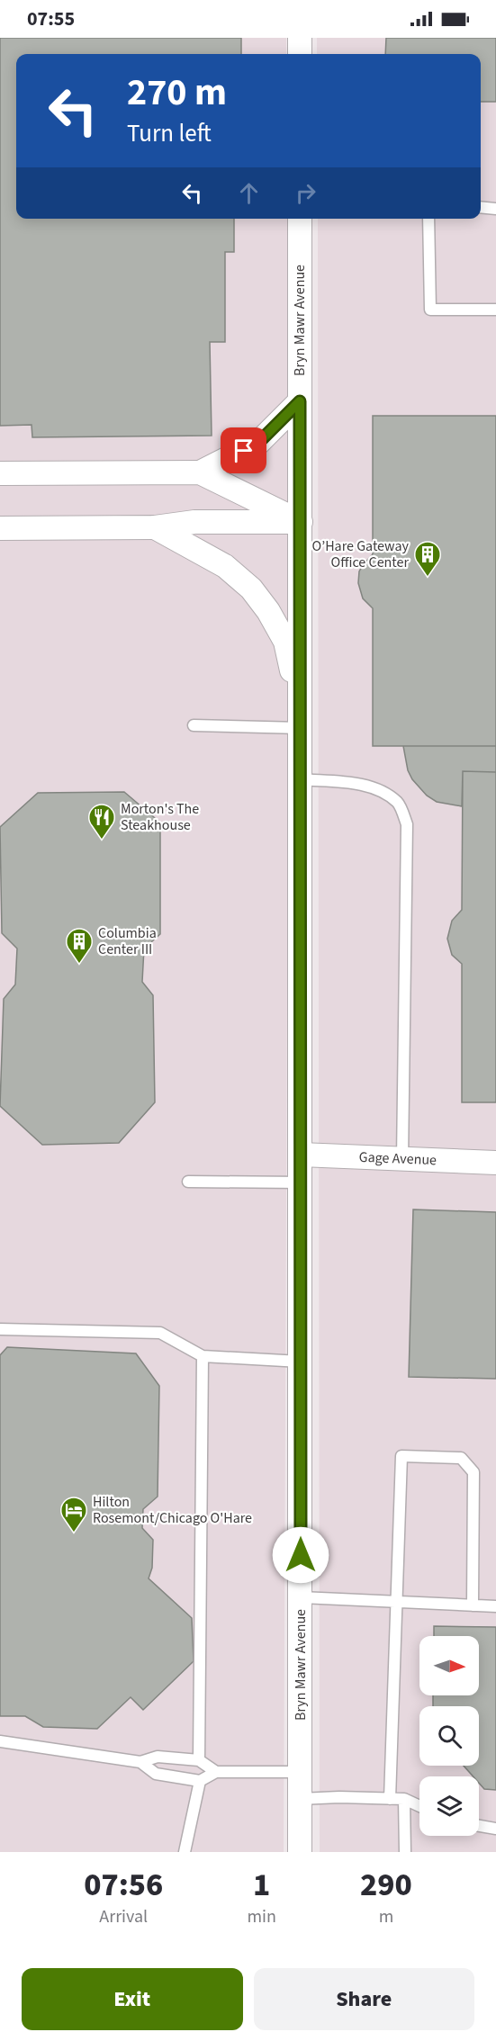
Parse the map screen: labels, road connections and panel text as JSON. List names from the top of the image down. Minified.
{"streets":{"street":["Bryn Mawr Avenue","Gage Avenue"]},"crossings":[["Bryn Mawr Avenue","Gage Avenue"]],"places":{"building":["O’Hare Gateway Office Center","Columbia Center III"],"restaurant":["Morton's The Steakhouse"],"hotel":["Hilton Rosemont/Chicago O'Hare"]},"north":"right","page":{"status":"07:55","turn":["270 m","Turn left"],"eta":["07:56","Arrival","1","min","290","m"],"buttons":["Exit","Share"]}}
